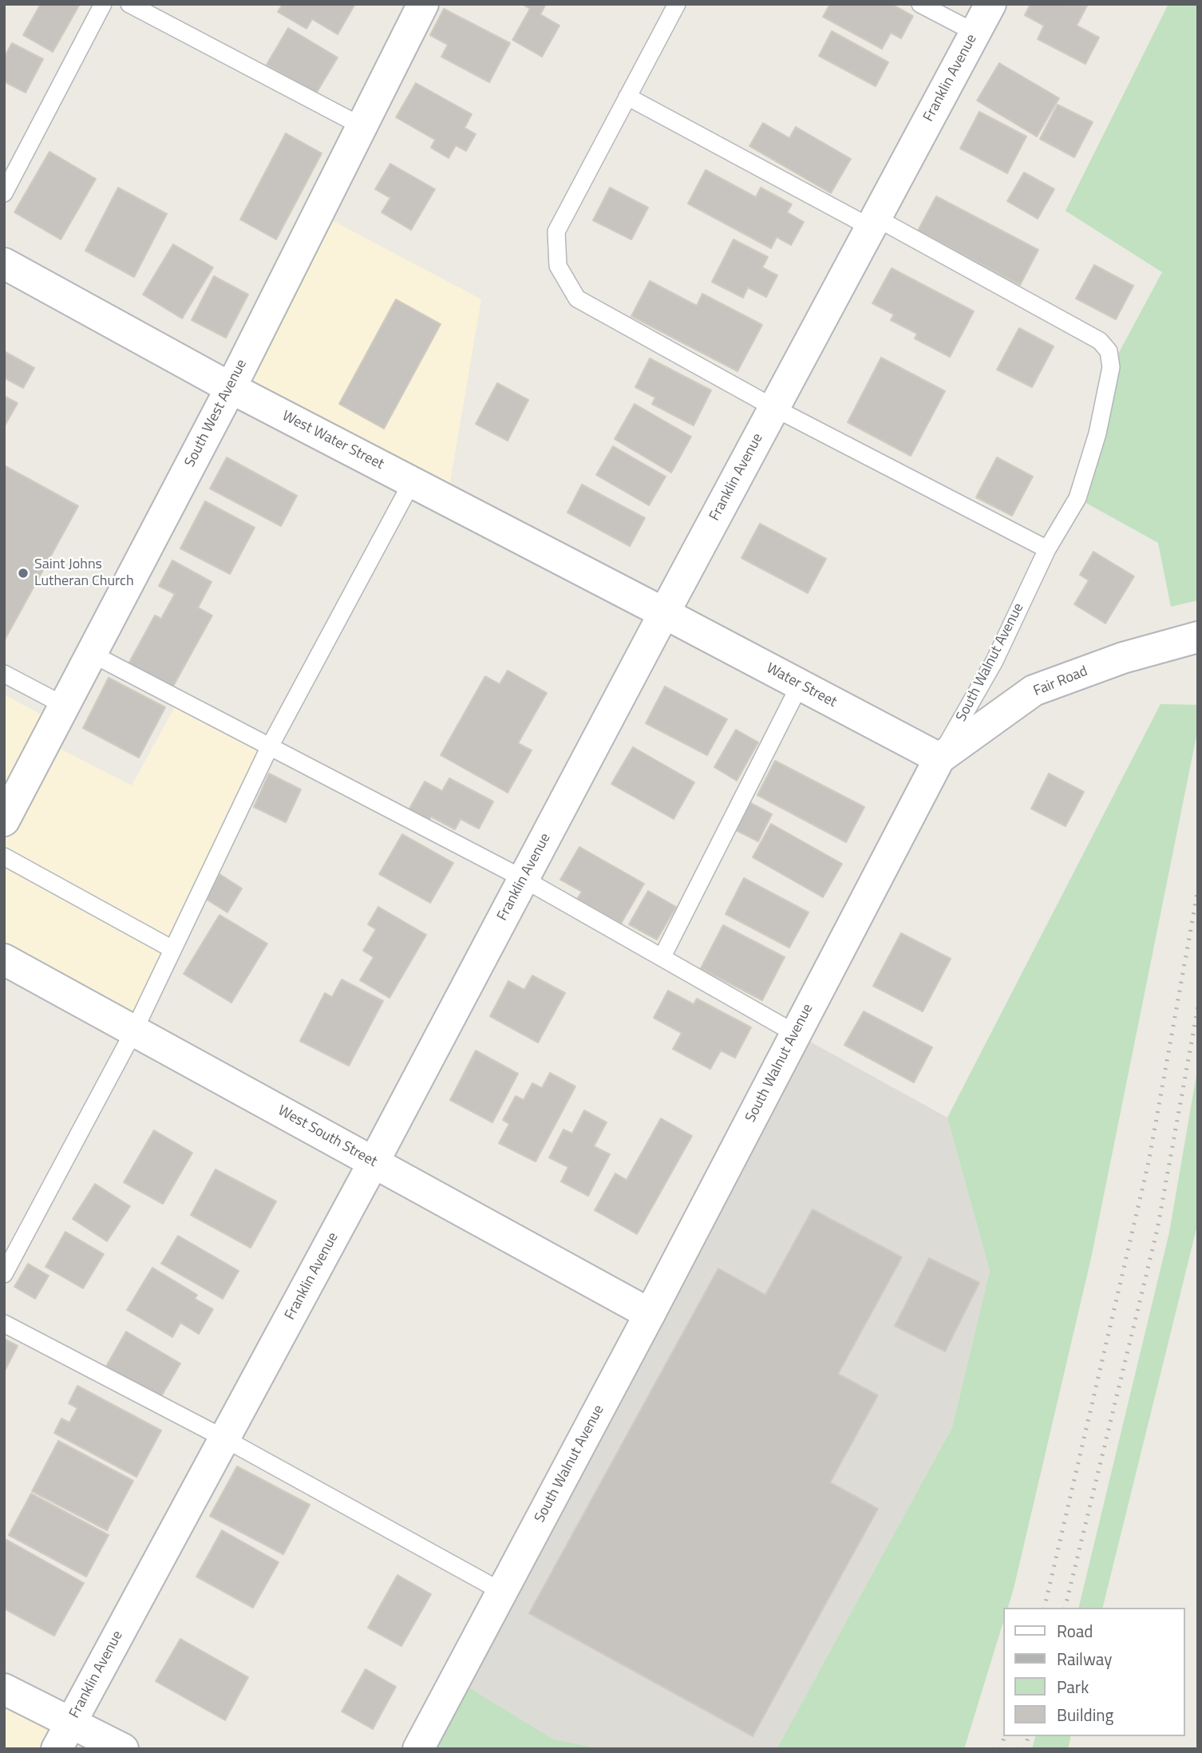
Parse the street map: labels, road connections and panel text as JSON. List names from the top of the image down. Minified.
{"streets":{"street":["Franklin Avenue","South West Avenue","West Water Street","South Walnut Avenue","Fair Road","Water Street","West South Street"]},"crossings":[["Franklin Avenue","West Water Street"],["Franklin Avenue","South Walnut Avenue"],["Franklin Avenue","Water Street"],["Franklin Avenue","West South Street"],["South West Avenue","West Water Street"],["West Water Street","Water Street"],["South Walnut Avenue","Fair Road"],["South Walnut Avenue","Water Street"],["South Walnut Avenue","West South Street"],["Fair Road","Water Street"]],"places":["Saint Johns Lutheran Church"],"legend":["Road","Railway","Park","Building"]}
